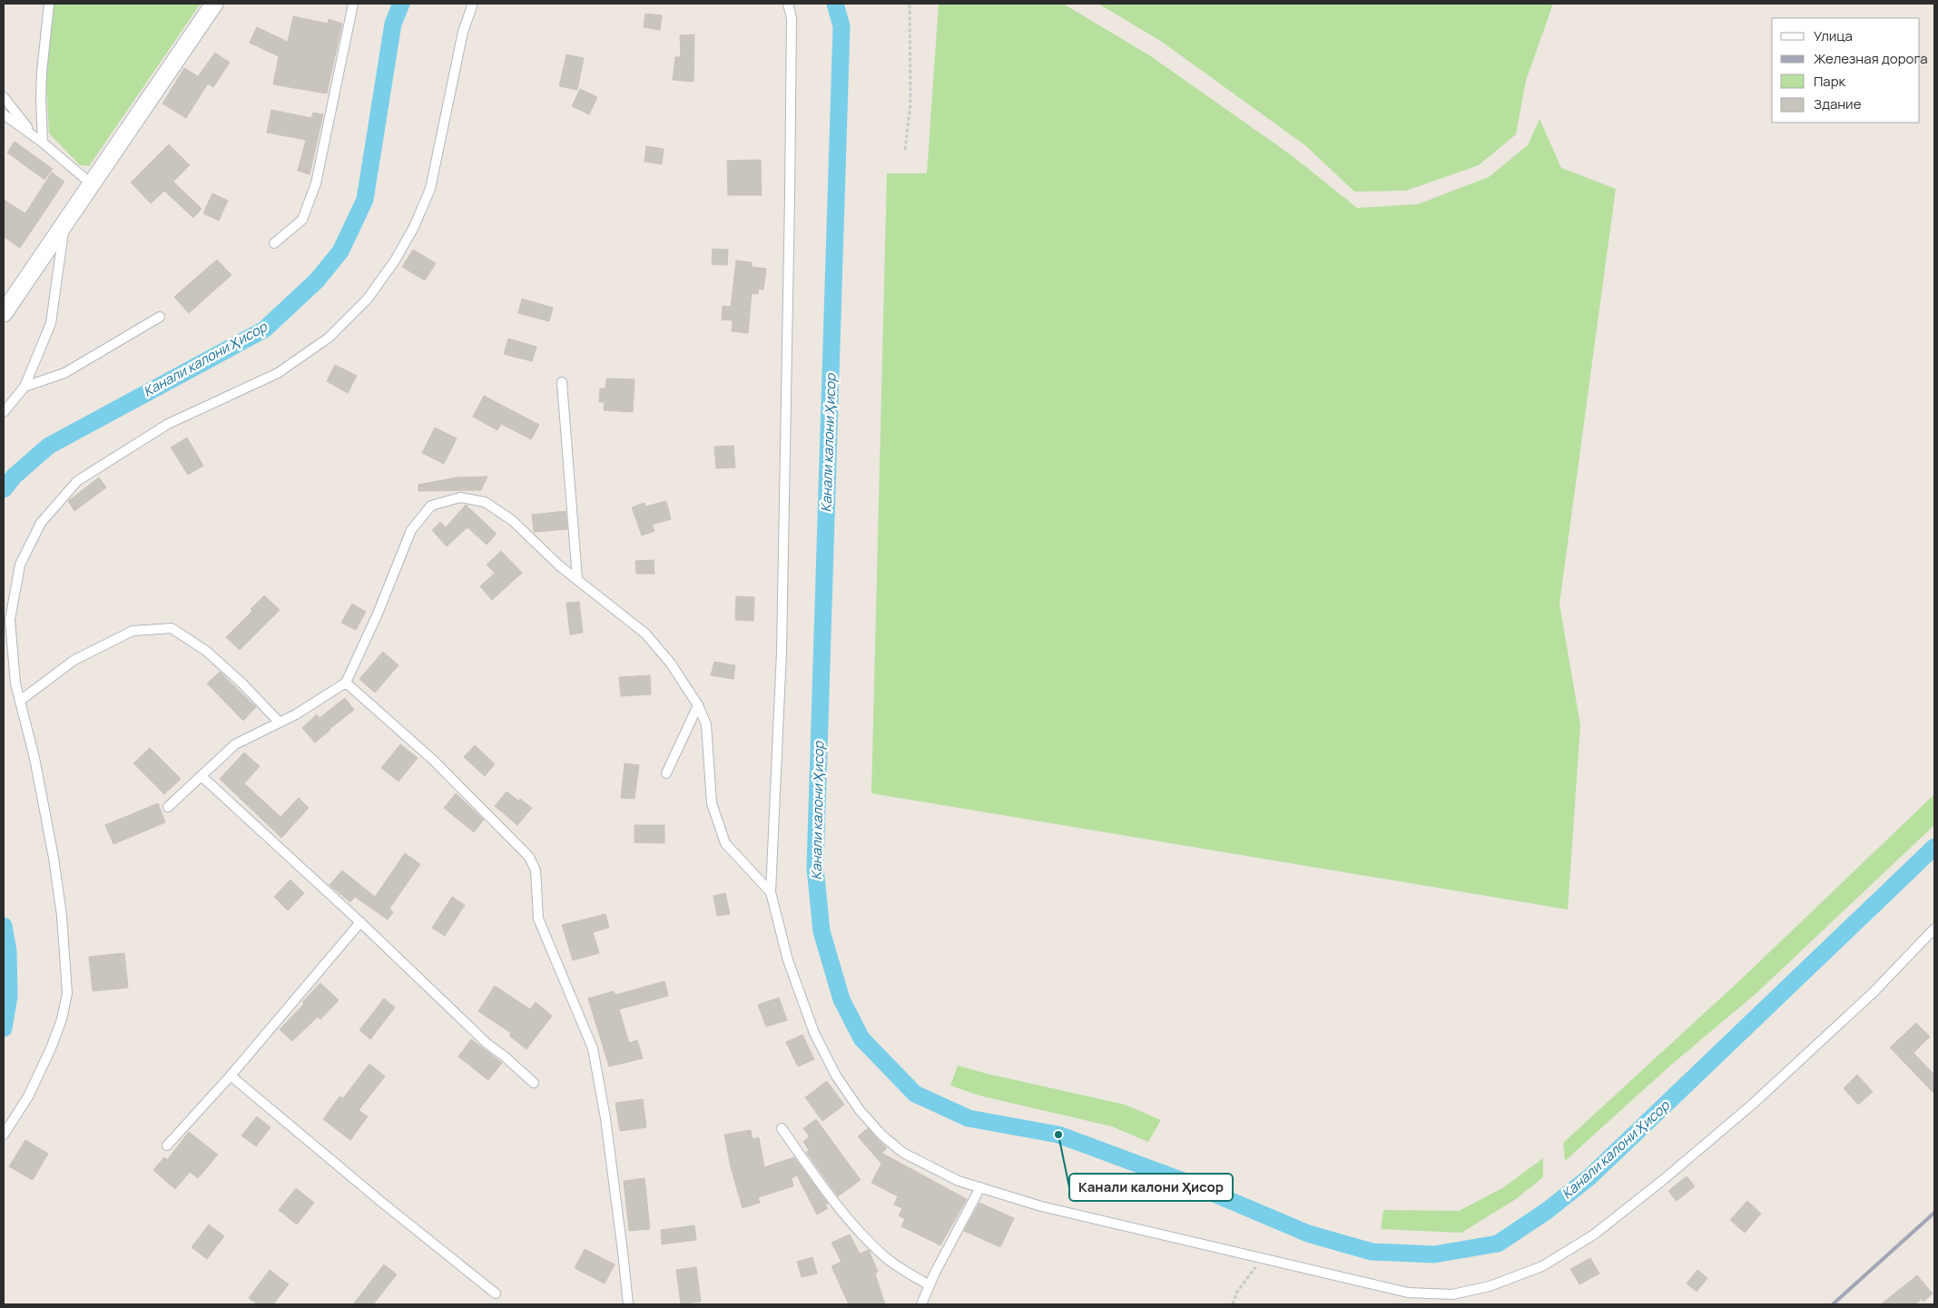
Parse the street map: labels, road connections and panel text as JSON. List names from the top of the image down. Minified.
{"water":["Канали калони Ҳисор"],"places":["Канали калони Ҳисор"],"legend":["Улица","Железная дорога","Парк","Здание"]}
